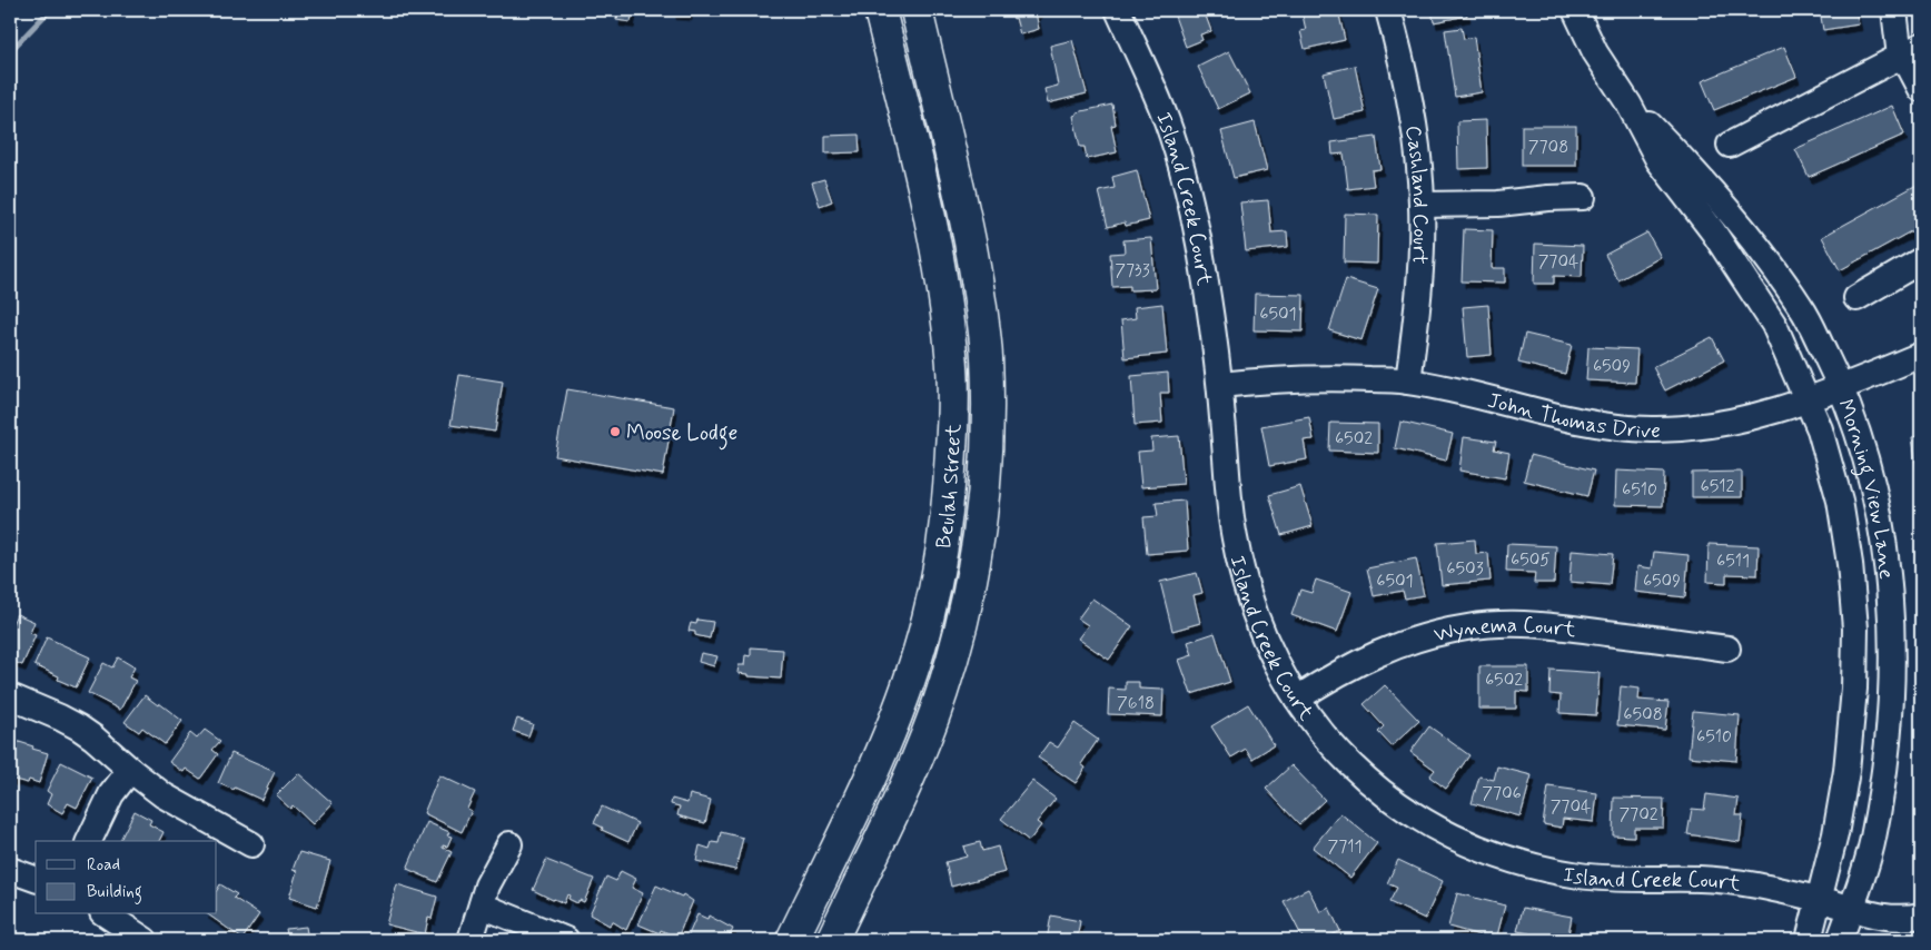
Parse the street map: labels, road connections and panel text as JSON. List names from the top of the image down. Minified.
{"streets":{"main road":["Beulah Street"],"street":["Cashland Court","Island Creek Court","John Thomas Drive","Morning View Lane","Wynema Court"]},"crossings":[["Cashland Court","John Thomas Drive"],["Island Creek Court","John Thomas Drive"],["Island Creek Court","Morning View Lane"],["Island Creek Court","Wynema Court"],["John Thomas Drive","Morning View Lane"]],"places":["Moose Lodge"],"house_numbers":["7708","7704","7733","6501","6509","6502","6512","6510","6505","6511","6503","6501","6509","6502","7618","6508","6510","7706","7704","7702","7711"],"legend":["Road","Building"]}
